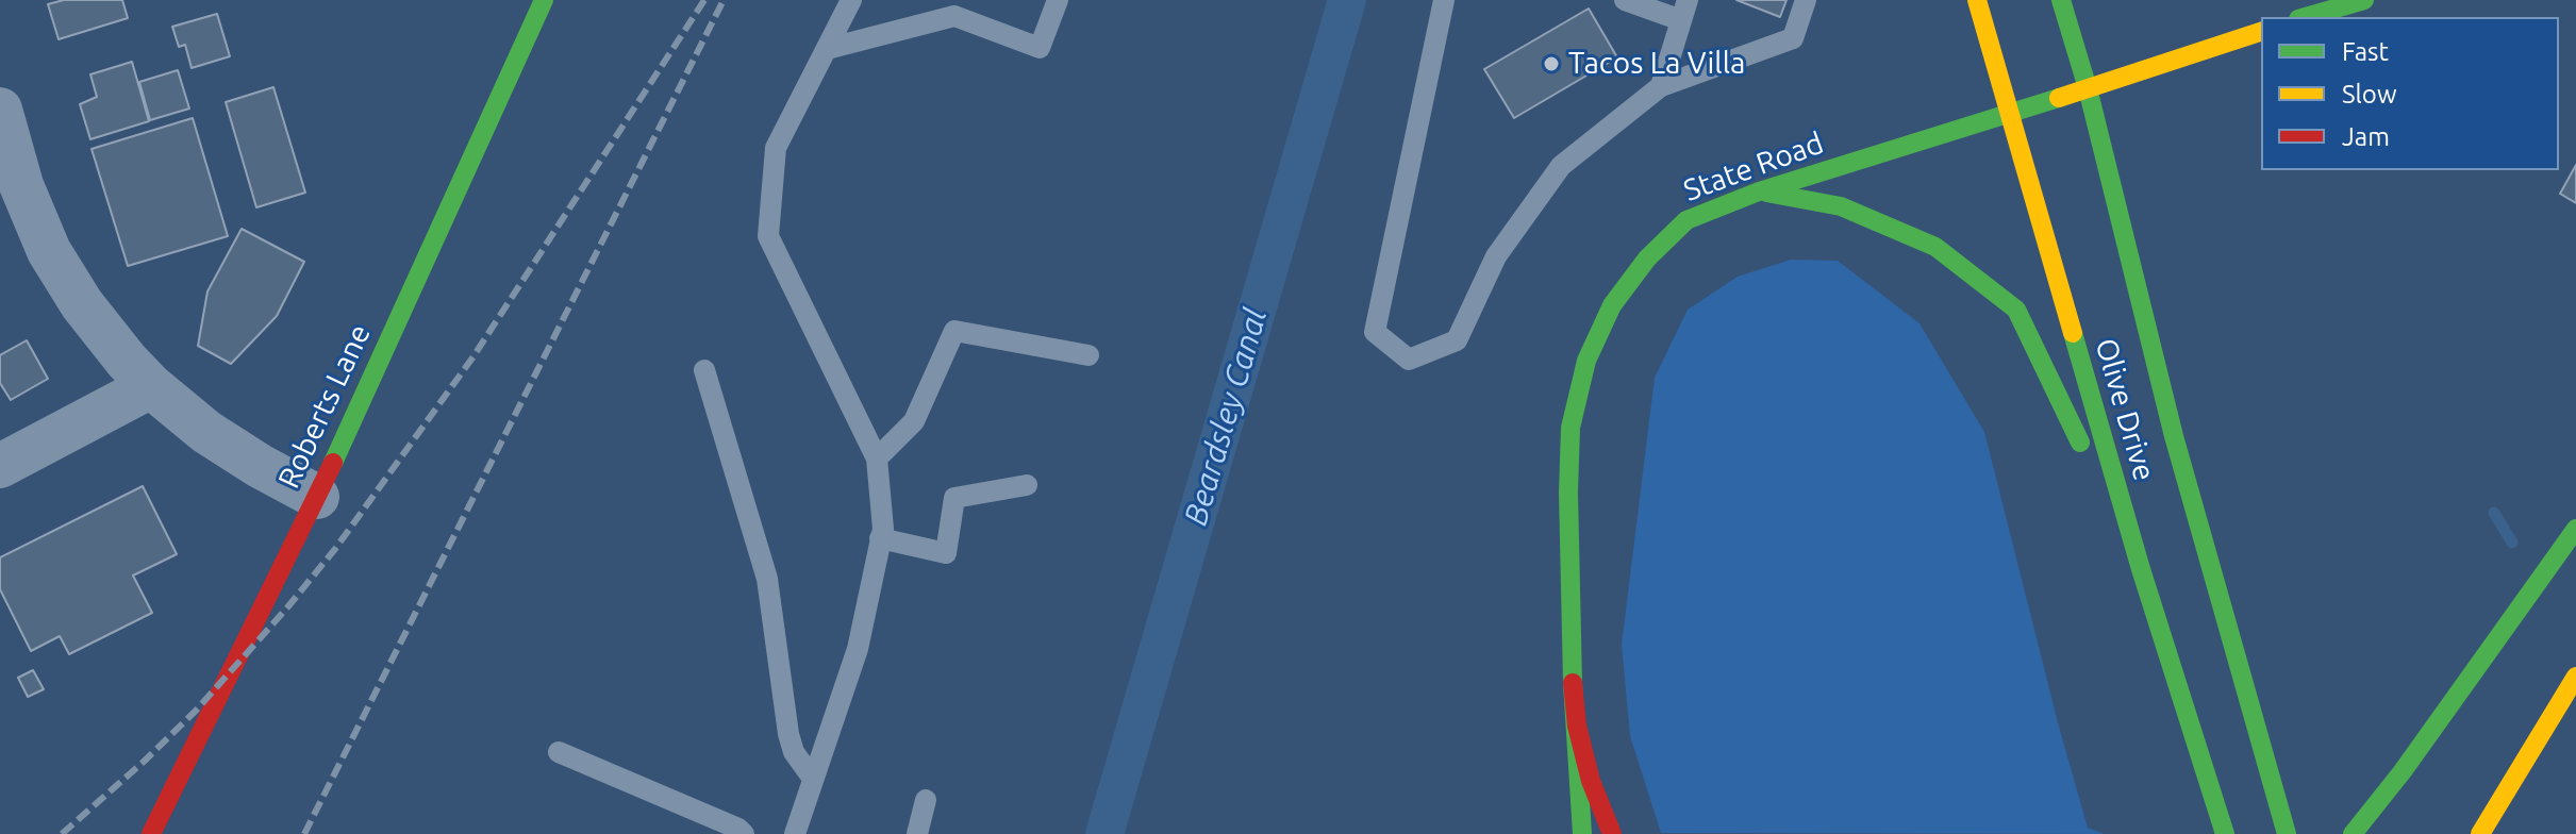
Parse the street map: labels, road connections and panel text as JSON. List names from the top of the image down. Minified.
{"streets":{"main road":["State Road","Roberts Lane","Olive Drive"]},"crossings":[["State Road","Olive Drive"]],"water":["Beardsley Canal"],"places":["Tacos La Villa"],"legend":["Fast","Slow","Jam"]}
